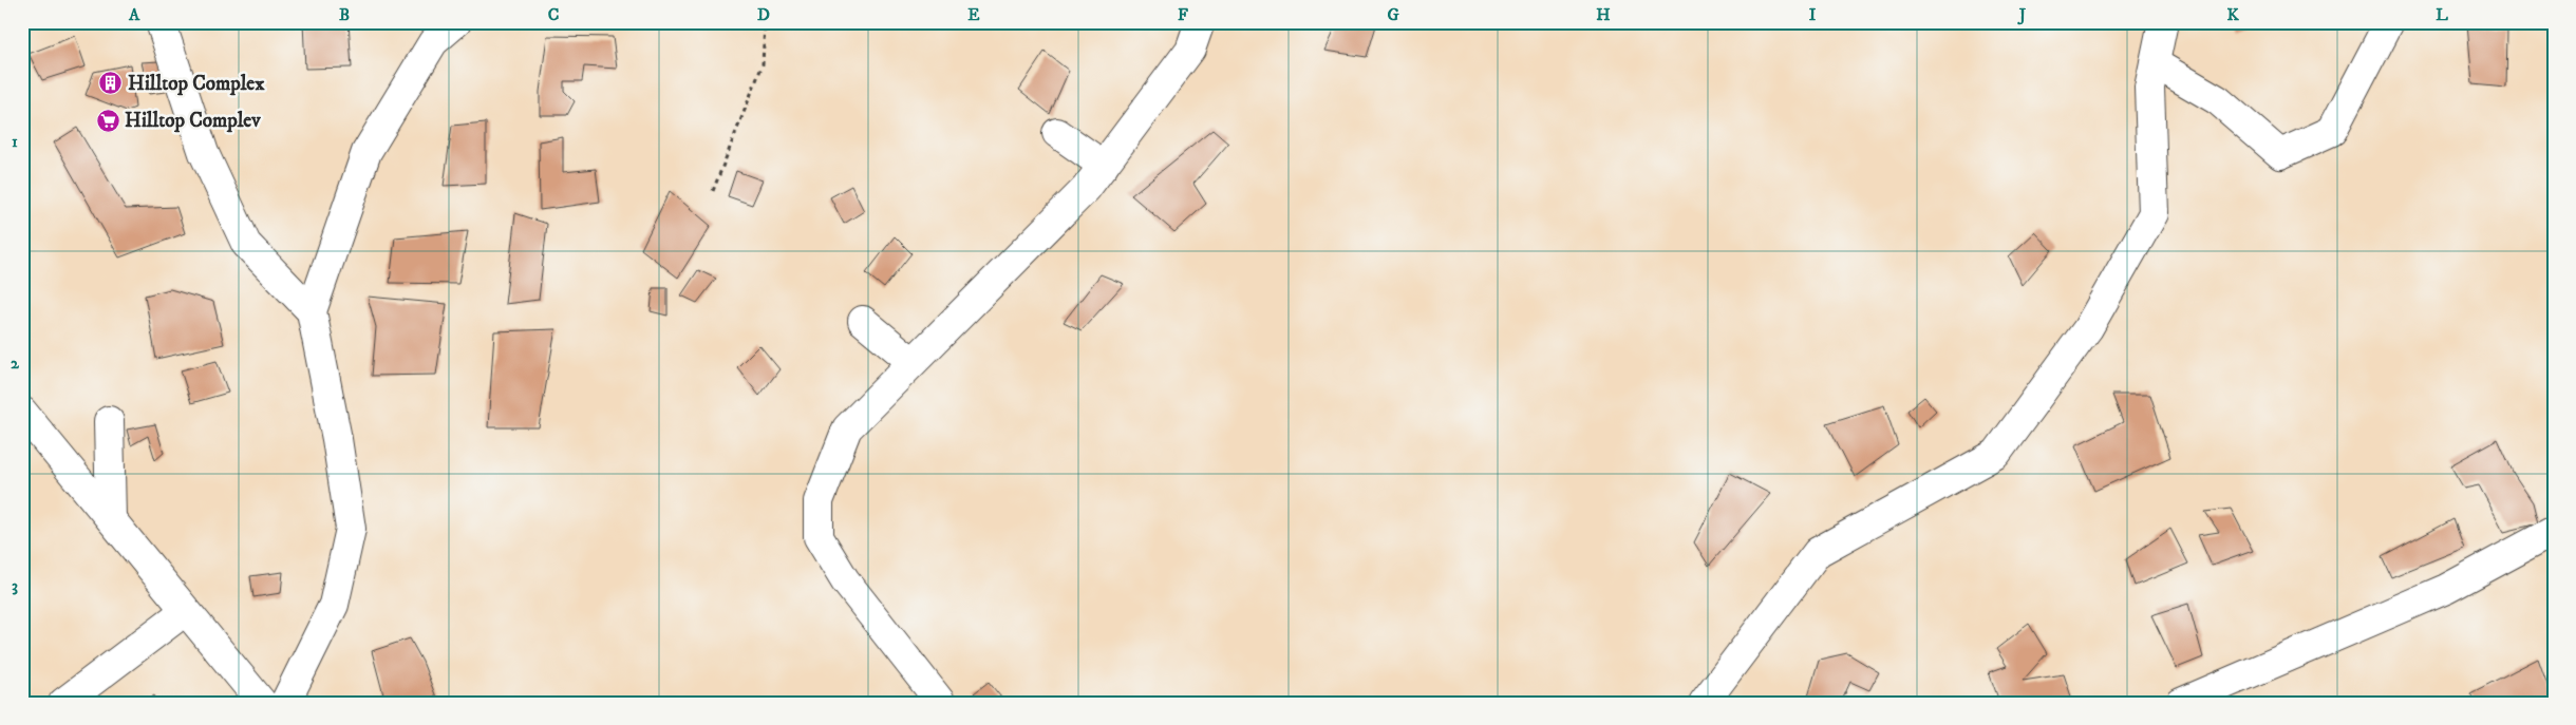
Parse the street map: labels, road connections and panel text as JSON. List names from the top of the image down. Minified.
{"places":{"building":["Hilltop Complex"],"supermarket":["Hilltop Complev"]},"grid":{"columns":["A","B","C","D","E","F","G","H","I","J","K","L"],"rows":["1","2","3"]}}
